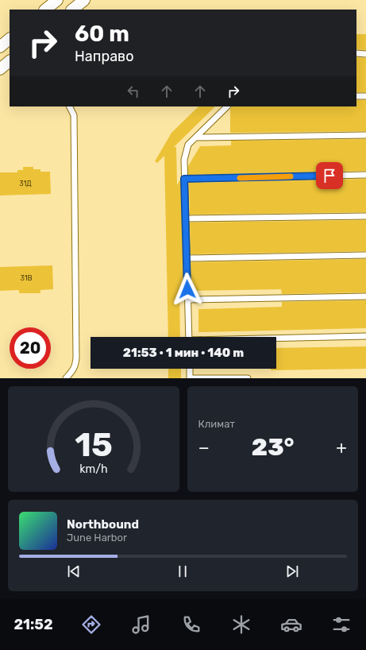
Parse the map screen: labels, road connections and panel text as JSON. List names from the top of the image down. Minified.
{"house_numbers":["31Д","31В"],"page":{"turn":["60 m","Направо"],"limit":"20","trip":"21:53 · 1 мин · 140 m","tile":"Климат","heat":["−","23°","+"],"song":["Northbound","June Harbor"],"tabs":"21:52","gauge":["15","km/h"]}}
